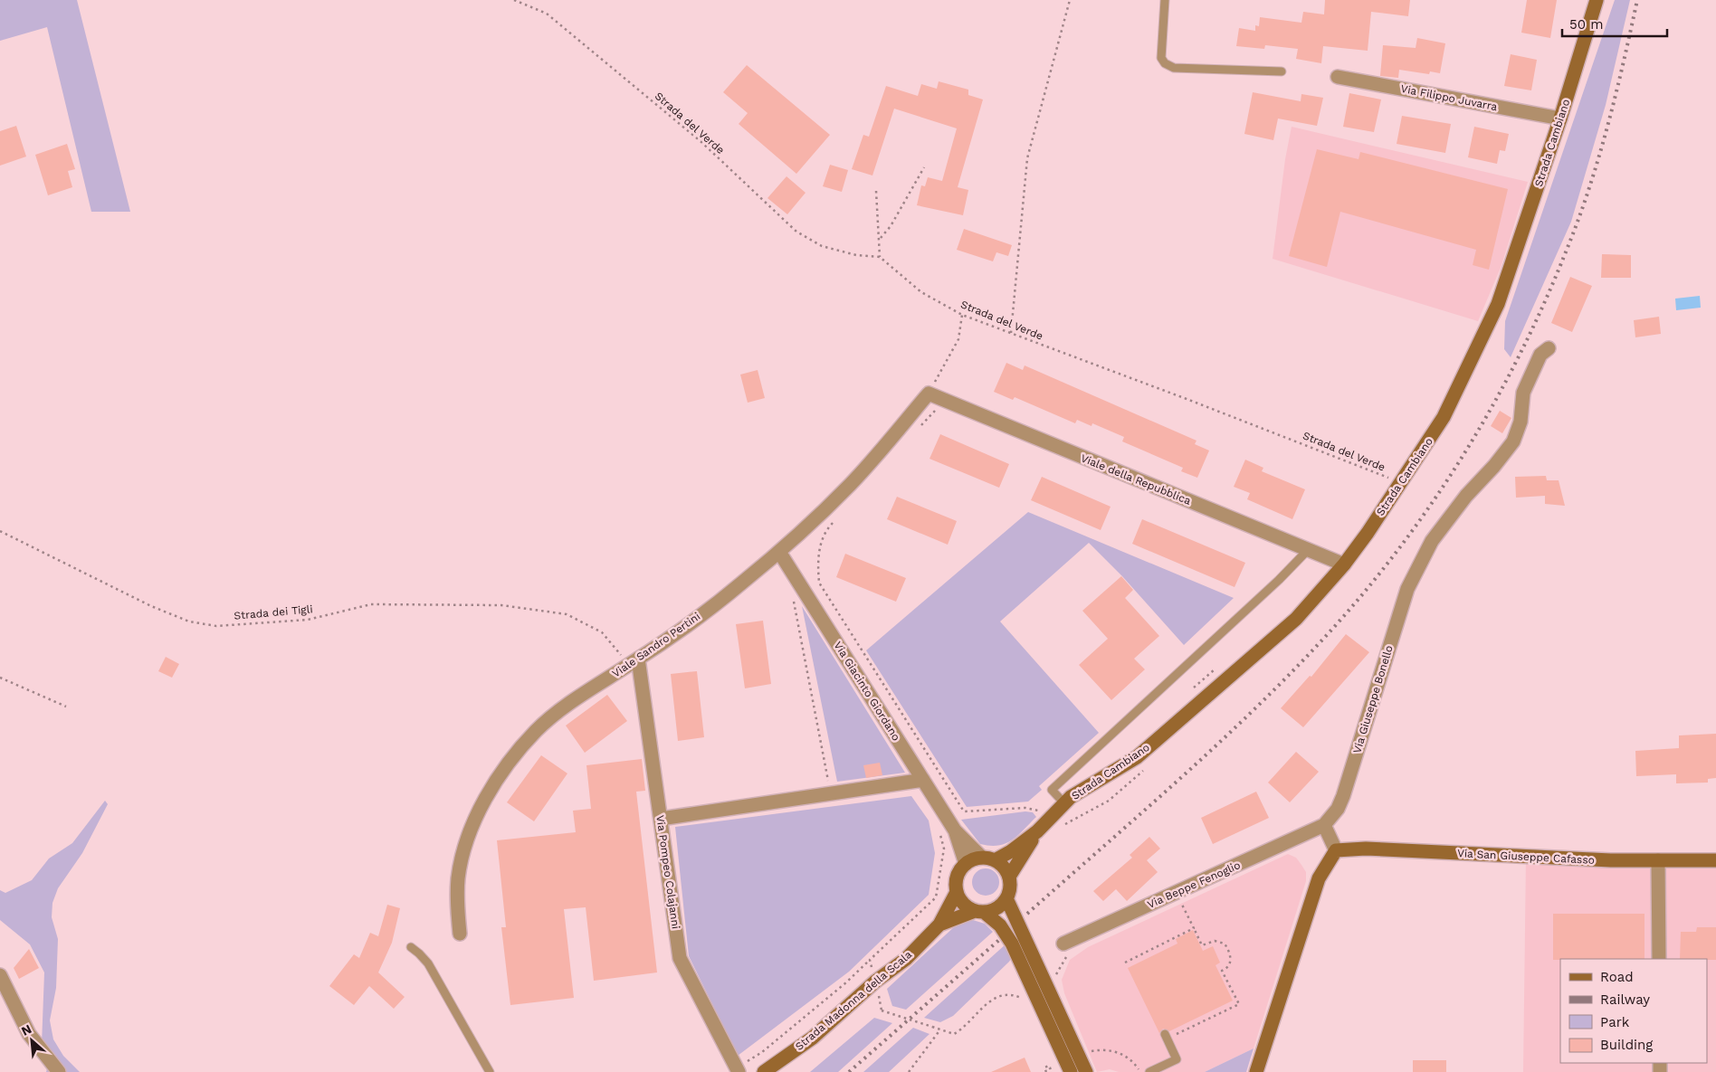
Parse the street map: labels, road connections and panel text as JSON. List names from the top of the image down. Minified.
{"streets":{"main road":["Strada Cambiano","Via San Giuseppe Cafasso","Strada Madonna della Scala"],"street":["Via Filippo Juvarra","Viale della Repubblica","Viale Sandro Pertini","Via Giacinto Giordano","Via Giuseppe Bonello","Via Pompeo Colajanni","Via Beppe Fenoglio"],"path":["Strada del Verde","Strada dei Tigli"]},"crossings":[["Via Filippo Juvarra","Strada Cambiano"],["Strada del Verde","Strada Cambiano"],["Strada Cambiano","Viale della Repubblica"],["Viale della Repubblica","Viale Sandro Pertini"],["Strada dei Tigli","Viale Sandro Pertini"],["Strada dei Tigli","Via Pompeo Colajanni"],["Viale Sandro Pertini","Via Giacinto Giordano"],["Viale Sandro Pertini","Via Pompeo Colajanni"],["Via Giuseppe Bonello","Via Beppe Fenoglio"]],"legend":["Road","Railway","Park","Building"],"scale_bar":"50 m","north":"top left"}
